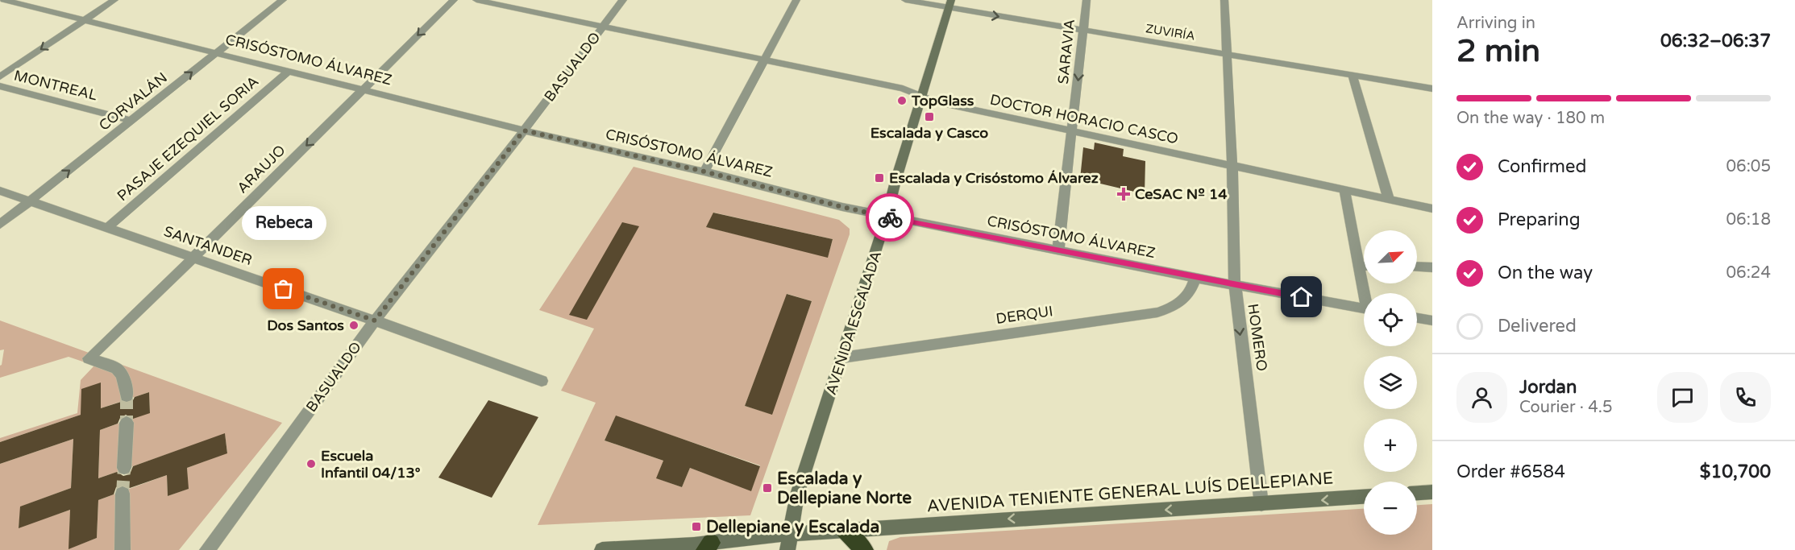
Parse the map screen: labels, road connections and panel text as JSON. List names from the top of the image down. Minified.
{"streets":{"main road":["AVENIDA ESCALADA","AVENIDA TENIENTE GENERAL LUÍS DELLEPIANE"],"street":["ZUVIRÍA","SARAVIA","CRISÓSTOMO ÁLVAREZ","BASUALDO","MONTREAL","CORVALÁN","DOCTOR HORACIO CASCO","PASAJE EZEQUIEL SORIA","ARAUJO","SANTANDER","DERQUI","HOMERO"]},"crossings":[["ZUVIRÍA","SARAVIA"],["ZUVIRÍA","AVENIDA ESCALADA"],["ZUVIRÍA","HOMERO"],["SARAVIA","CRISÓSTOMO ÁLVAREZ"],["SARAVIA","DOCTOR HORACIO CASCO"],["CRISÓSTOMO ÁLVAREZ","BASUALDO"],["CRISÓSTOMO ÁLVAREZ","CORVALÁN"],["CRISÓSTOMO ÁLVAREZ","PASAJE EZEQUIEL SORIA"],["CRISÓSTOMO ÁLVAREZ","ARAUJO"],["CRISÓSTOMO ÁLVAREZ","DERQUI"],["CRISÓSTOMO ÁLVAREZ","AVENIDA ESCALADA"],["CRISÓSTOMO ÁLVAREZ","HOMERO"],["BASUALDO","DOCTOR HORACIO CASCO"],["BASUALDO","SANTANDER"],["MONTREAL","CORVALÁN"],["CORVALÁN","SANTANDER"],["DOCTOR HORACIO CASCO","AVENIDA ESCALADA"],["DOCTOR HORACIO CASCO","HOMERO"],["PASAJE EZEQUIEL SORIA","SANTANDER"],["ARAUJO","SANTANDER"],["DERQUI","AVENIDA ESCALADA"],["AVENIDA ESCALADA","AVENIDA TENIENTE GENERAL LUÍS DELLEPIANE"],["HOMERO","AVENIDA TENIENTE GENERAL LUÍS DELLEPIANE"]],"one_way":["SARAVIA","CORVALÁN","ARAUJO","HOMERO","AVENIDA TENIENTE GENERAL LUÍS DELLEPIANE"],"places":{"other":["TopGlass","Rebeca","Dos Santos","Escuela Infantil 04/13°"],"transit":["Escalada y Casco","Escalada y Crisóstomo Álvarez","Escalada y Dellepiane Norte","Dellepiane y Escalada"],"health":["CeSAC Nº 14"]},"north":"top right","page":{"heading":["2 min","Arriving in","06:32–06:37"],"panel":["Jordan","Courier · 4.5","Order #6584","$10,700"],"bar":"On the way · 180 m","list":[["Confirmed","06:05"],["Preparing","06:18"],["On the way","06:24"],"Delivered"],"bubble":"Rebeca","map_buttons":["+","−"]}}
